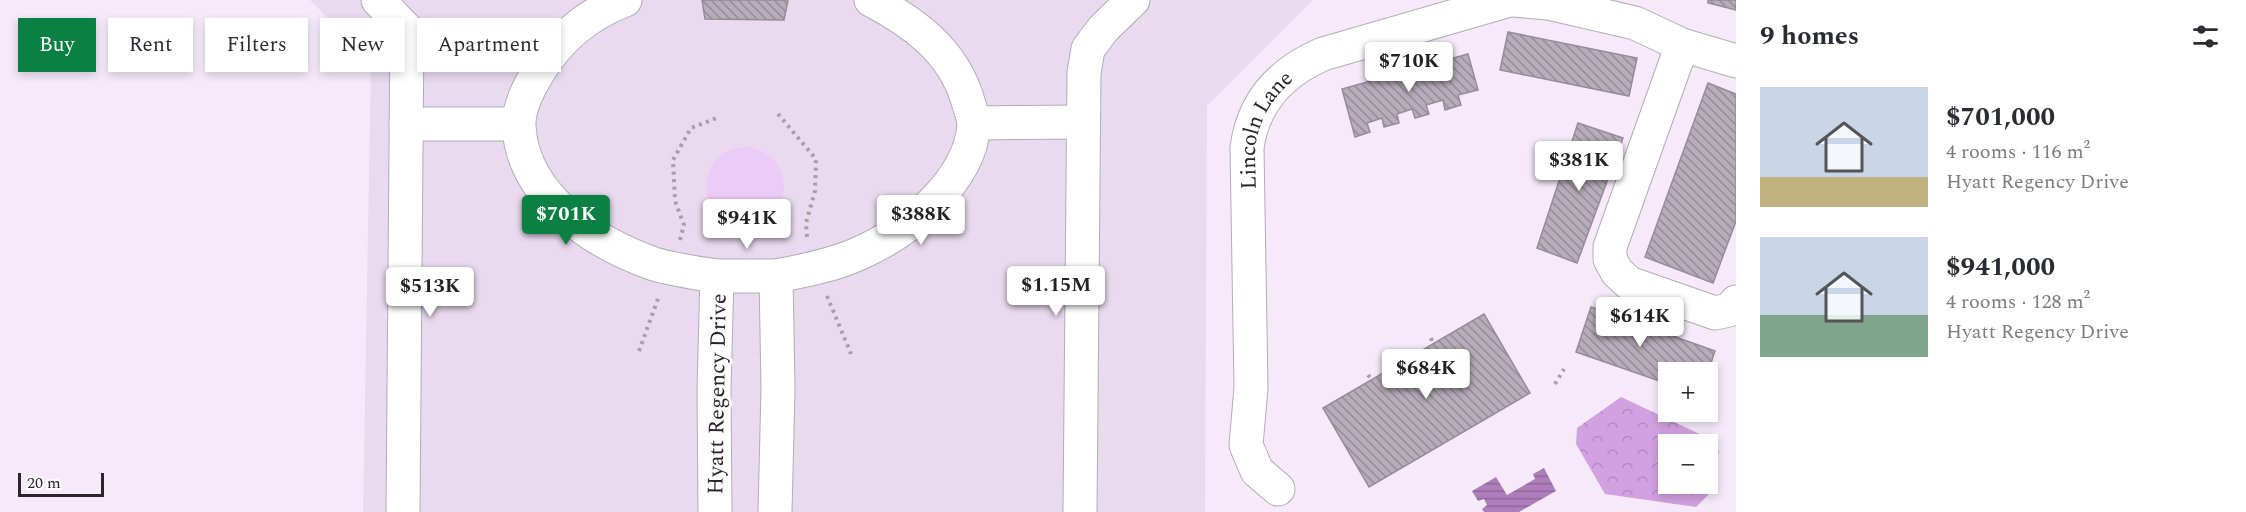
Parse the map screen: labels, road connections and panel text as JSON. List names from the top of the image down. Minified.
{"streets":{"street":["Lincoln Lane","Hyatt Regency Drive"]},"scale_bar":"20 m","page":{"heading":"9 homes","chip":["Buy","Rent","Filters","New","Apartment"],"price":["$710K","$381K","$701K","$388K","$941K","$1.15M","$513K","$614K","$684K"],"list":[{"name":"$701,000","note":"4 rooms · 116 m² · Hyatt Regency Drive"},{"name":"$941,000","note":"4 rooms · 128 m² · Hyatt Regency Drive"}],"map_buttons":["+","−"],"scale":"20 m"}}
